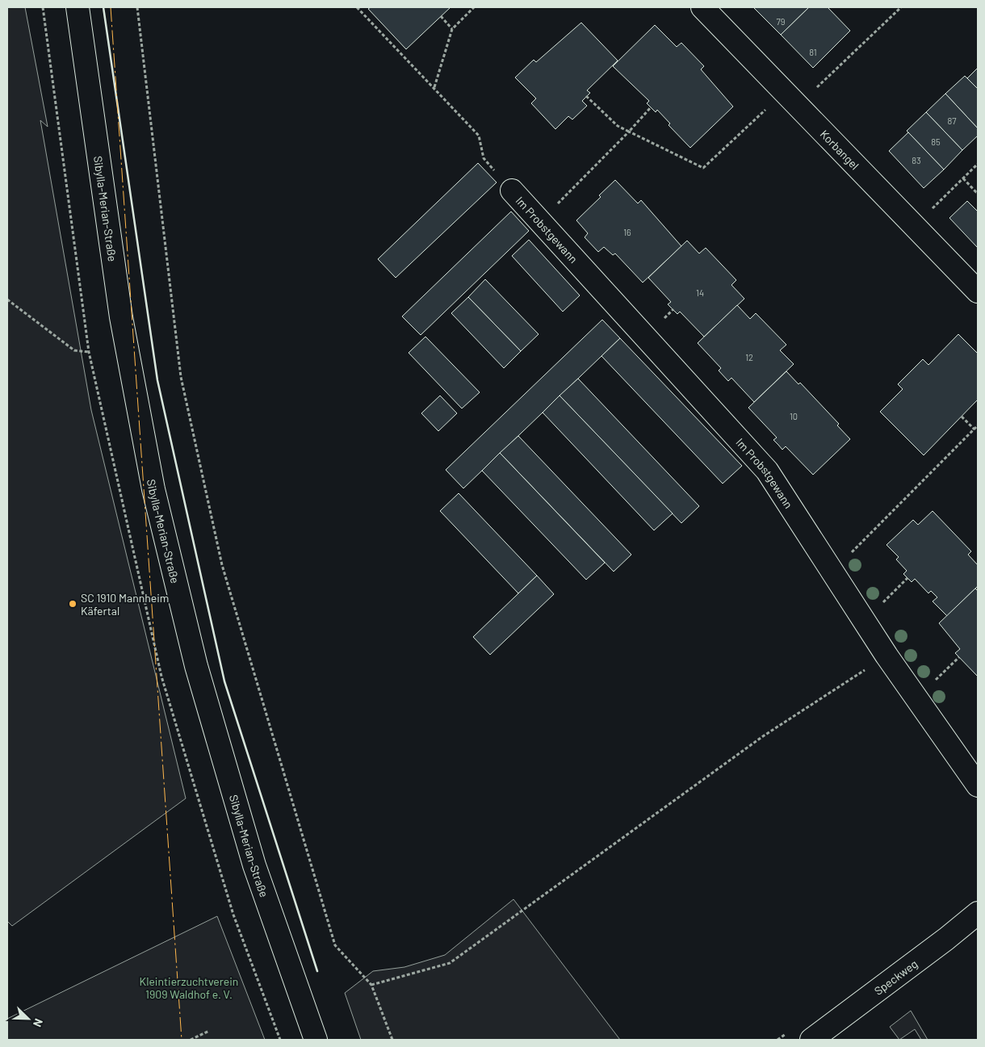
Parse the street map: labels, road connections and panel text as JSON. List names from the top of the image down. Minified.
{"streets":{"street":["Korbangel","Sibylla-Merian-Straße","Im Probstgewann","Speckweg"]},"parks":["Kleintierzuchtverein 1909 Waldhof e. V."],"places":["SC 1910 Mannheim Käfertal"],"house_numbers":["79","81","87","85","83","16","14","12","10"],"north":"bottom right"}
